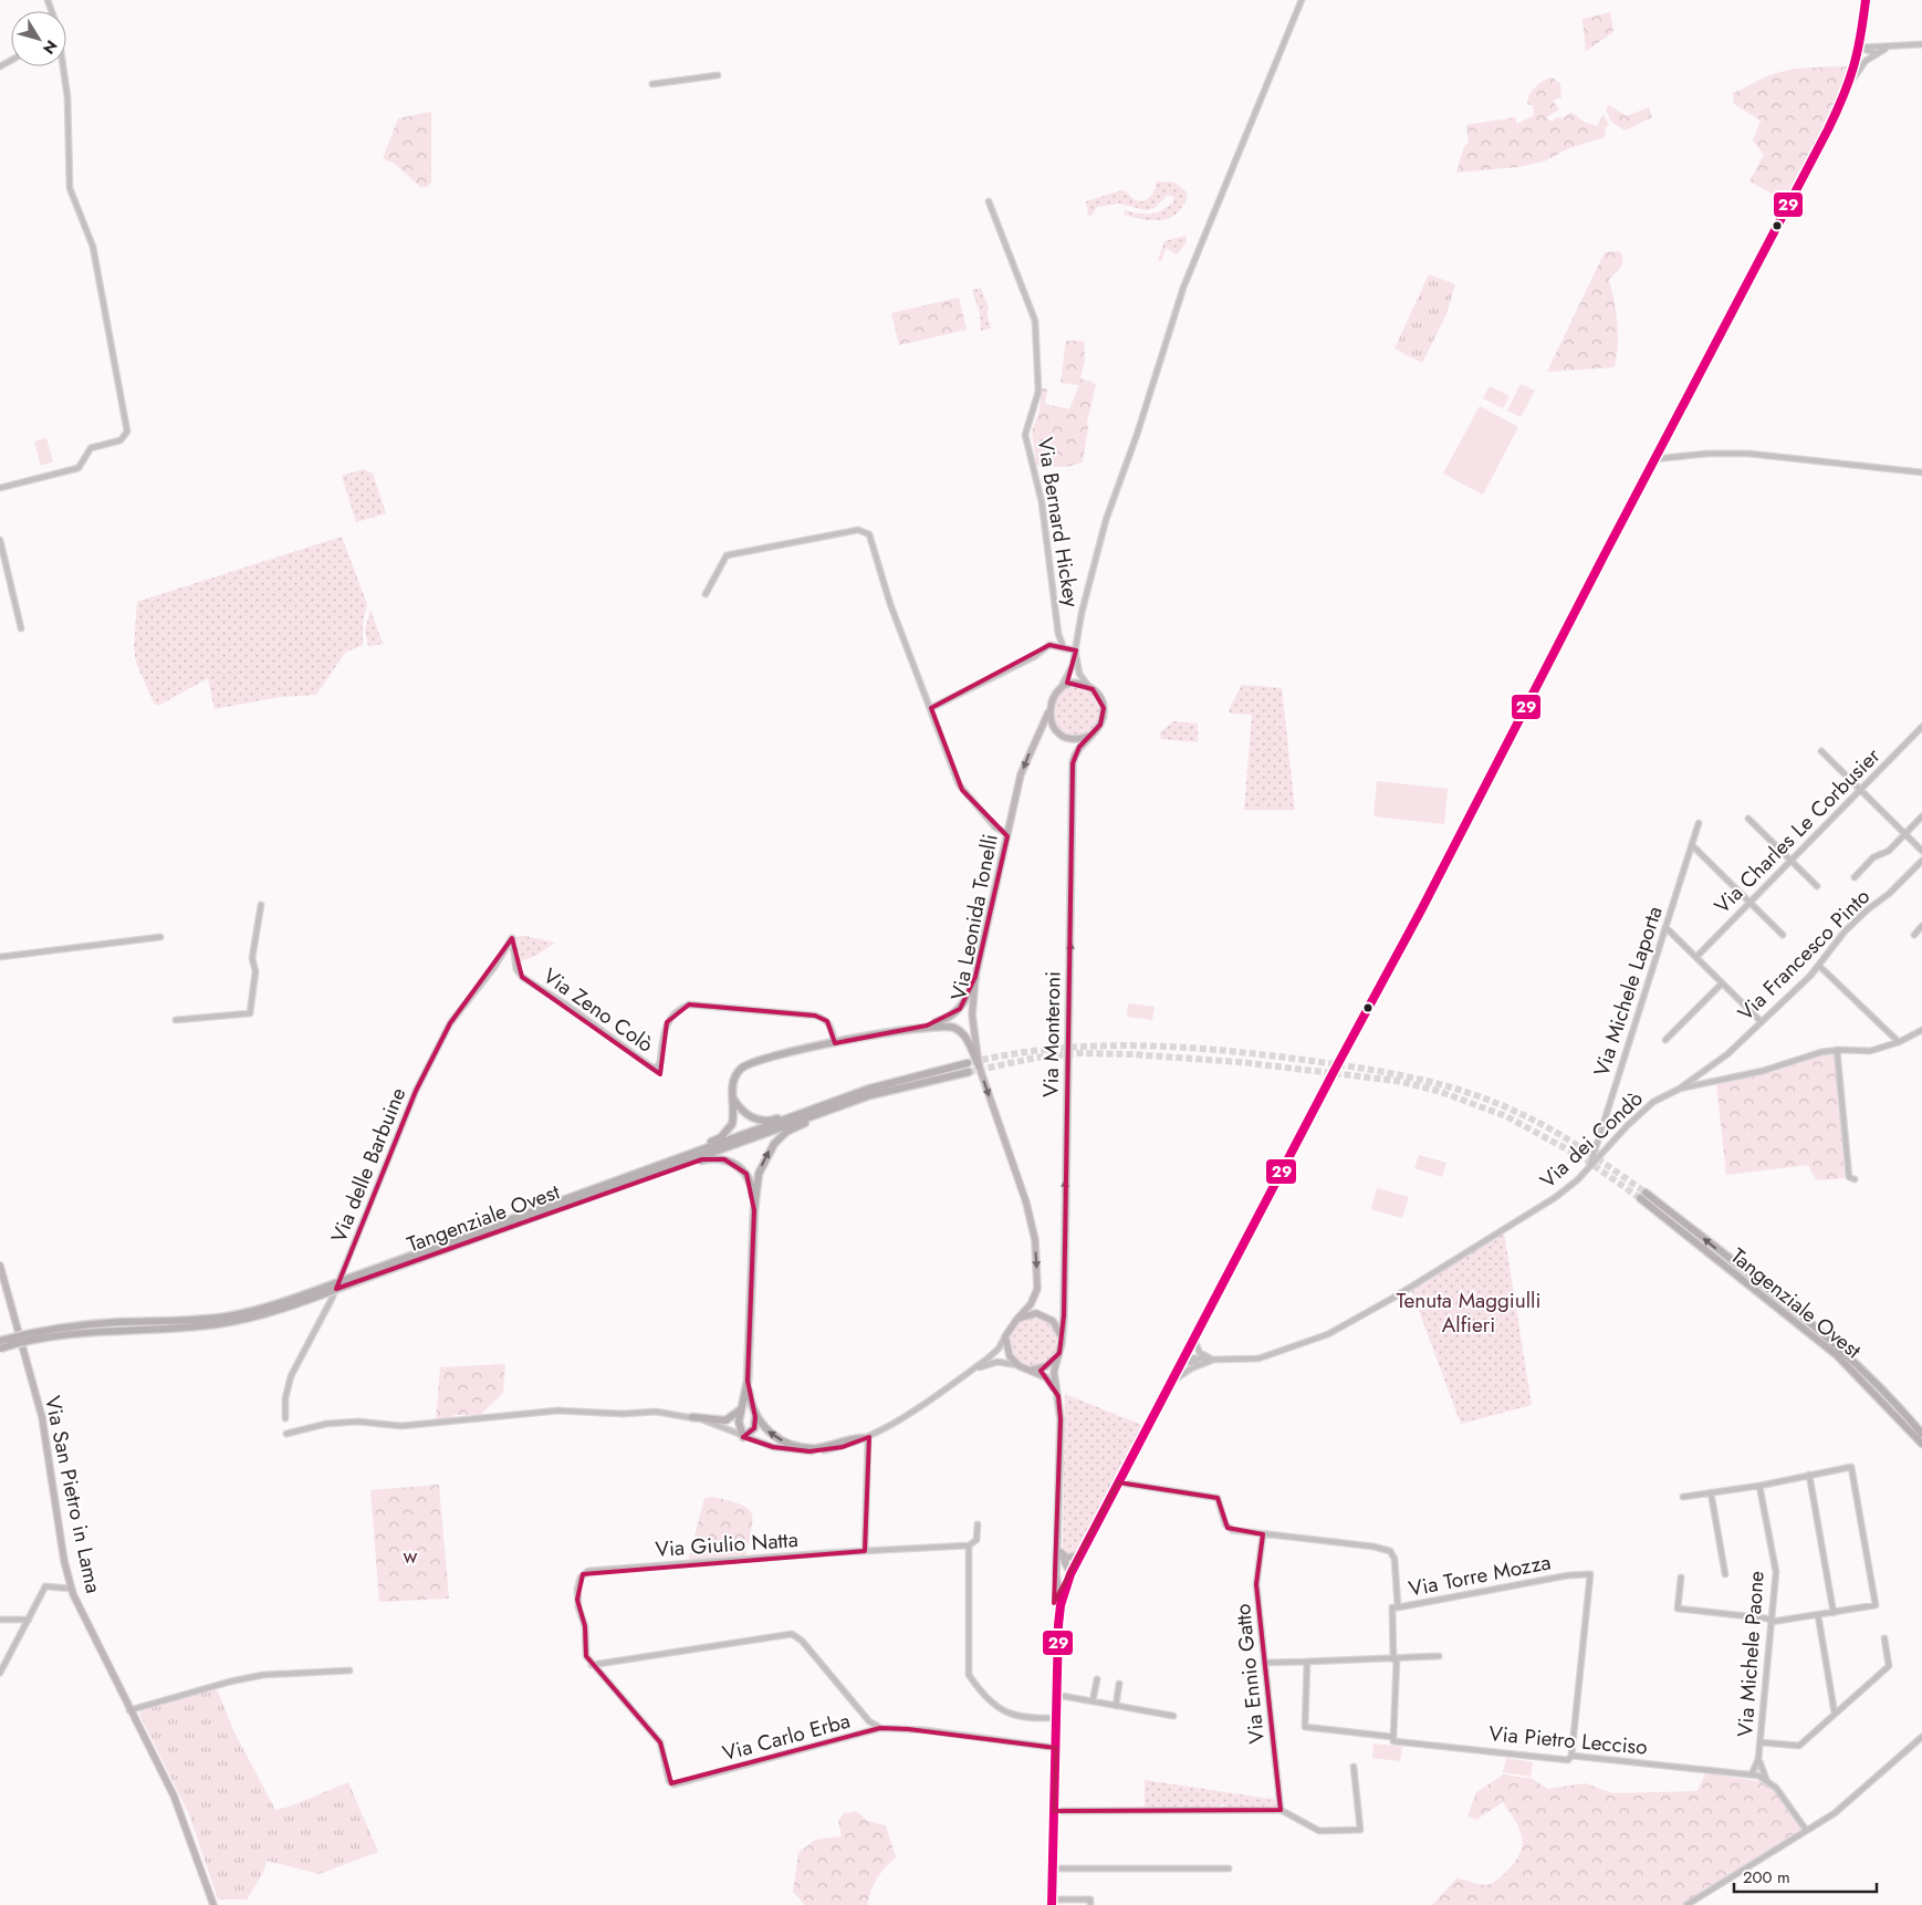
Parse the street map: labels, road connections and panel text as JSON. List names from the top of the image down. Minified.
{"streets":{"highway":["Tangenziale Ovest"],"main road":["Via Leonida Tonelli","Via Monteroni","Via San Pietro in Lama"],"street":["Via Bernard Hickey","Via Charles Le Corbusier","Via Francesco Pinto","Via Michele Laporta","Via Zeno Colò","Via dei Condò","Via delle Barbuine","Via Giulio Natta","Via Torre Mozza","Via Michele Paone","Via Ennio Gatto","Via Carlo Erba","Via Pietro Lecciso"]},"crossings":[["Via Leonida Tonelli","Via Monteroni"],["Via Francesco Pinto","Via dei Condò"],["Via Michele Laporta","Via dei Condò"],["Via Zeno Colò","Via delle Barbuine"],["Via Monteroni","Via dei Condò"],["Via Monteroni","Via Torre Mozza"],["Via Monteroni","Via Carlo Erba"],["Via Giulio Natta","Via Carlo Erba"],["Via Torre Mozza","Via Ennio Gatto"],["Via Torre Mozza","Via Pietro Lecciso"],["Via Michele Paone","Via Pietro Lecciso"]],"one_way":["Via Leonida Tonelli"],"parks":["Tenuta Maggiulli Alfieri","w"],"lines":["transit line 29"],"scale_bar":"200 m","north":"bottom right"}
